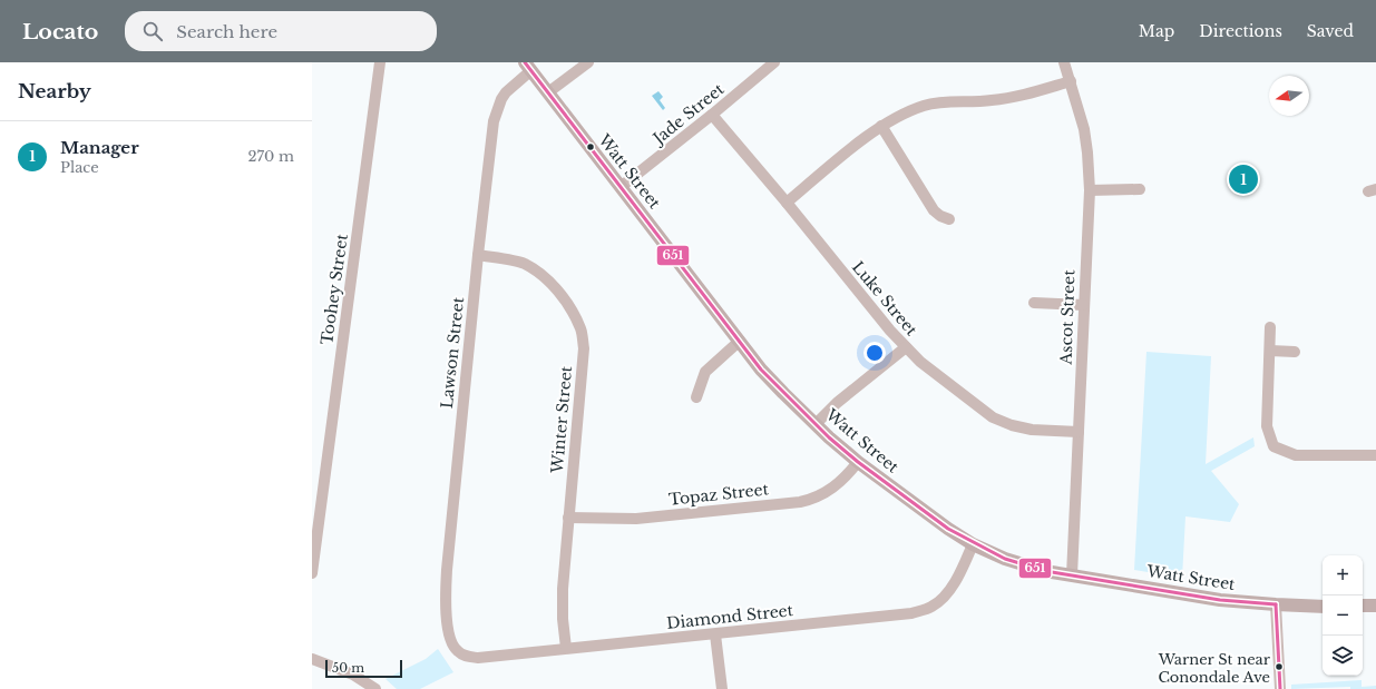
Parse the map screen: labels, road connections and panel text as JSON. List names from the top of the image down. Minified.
{"streets":{"main road":["Watt Street"],"street":["Jade Street","Toohey Street","Luke Street","Ascot Street","Lawson Street","Winter Street","Topaz Street","Diamond Street"]},"crossings":[["Jade Street","Watt Street"],["Jade Street","Luke Street"],["Watt Street","Ascot Street"],["Watt Street","Lawson Street"],["Watt Street","Topaz Street"],["Watt Street","Diamond Street"],["Luke Street","Ascot Street"],["Lawson Street","Winter Street"],["Lawson Street","Diamond Street"],["Winter Street","Topaz Street"],["Winter Street","Diamond Street"]],"places":["Warner St near Conondale Ave"],"lines":["transit line 651"],"scale_bar":"50 m","north":"left","page":{"header":"Locato","search":"Search here","nav":["Map","Directions","Saved"],"heading":"Nearby","list":[{"mark":"1","name":"Manager","note":"Place","value":"270 m"}],"pins":"1","map_buttons":["+","−"],"scale":"50 m"}}
